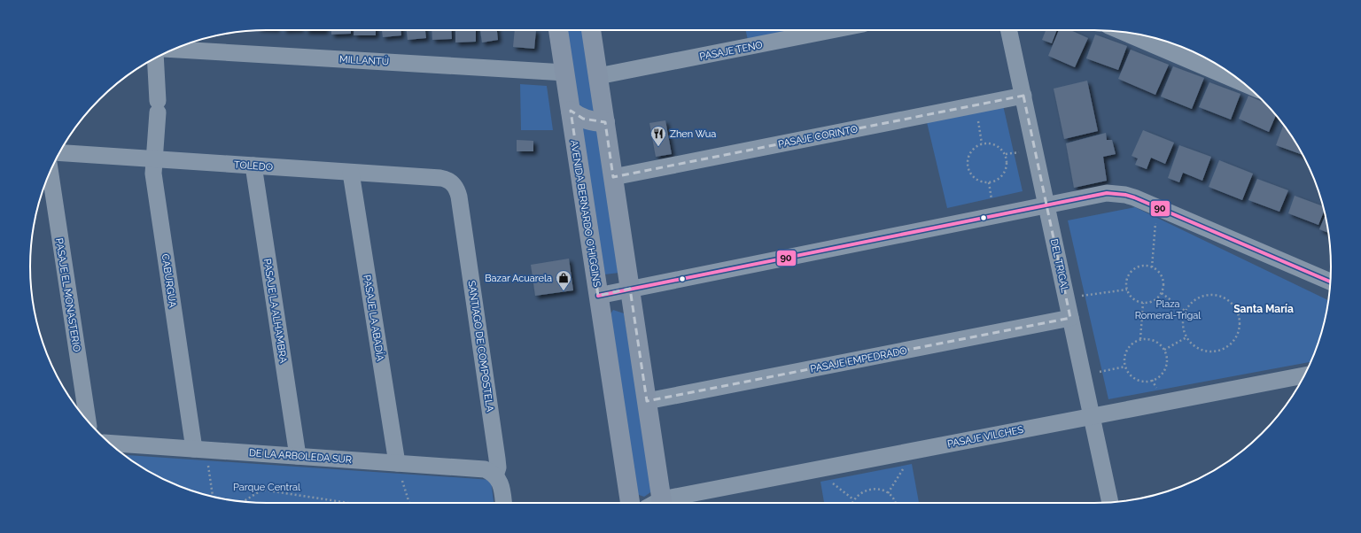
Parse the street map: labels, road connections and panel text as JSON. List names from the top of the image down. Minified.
{"streets":{"main road":["AVENIDA BERNARDO O'HIGGINS"],"street":["PASAJE TENO","MILLANTÚ","PASAJE CORINTO","TOLEDO","DEL TRIGAL","CABURGUA","PASAJE EL MONASTERIO","PASAJE LA ALHAMBRA","PASAJE LA ABADÍA","SANTIAGO DE COMPOSTELA","PASAJE EMPEDRADO","PASAJE VILCHES","DE LA ARBOLEDA SUR"]},"crossings":[["MILLANTÚ","AVENIDA BERNARDO O'HIGGINS"],["PASAJE CORINTO","DEL TRIGAL"],["TOLEDO","CABURGUA"],["TOLEDO","PASAJE LA ALHAMBRA"],["TOLEDO","PASAJE LA ABADÍA"],["TOLEDO","SANTIAGO DE COMPOSTELA"],["DEL TRIGAL","PASAJE EMPEDRADO"],["DEL TRIGAL","PASAJE VILCHES"],["CABURGUA","DE LA ARBOLEDA SUR"],["PASAJE LA ALHAMBRA","DE LA ARBOLEDA SUR"],["PASAJE LA ABADÍA","DE LA ARBOLEDA SUR"],["SANTIAGO DE COMPOSTELA","DE LA ARBOLEDA SUR"]],"districts":["Santa María"],"parks":["Plaza Romeral-Trigal","Parque Central"],"places":{"restaurant":["Zhen Wua"],"shop":["Bazar Acuarela"]},"lines":["transit line 90"]}
